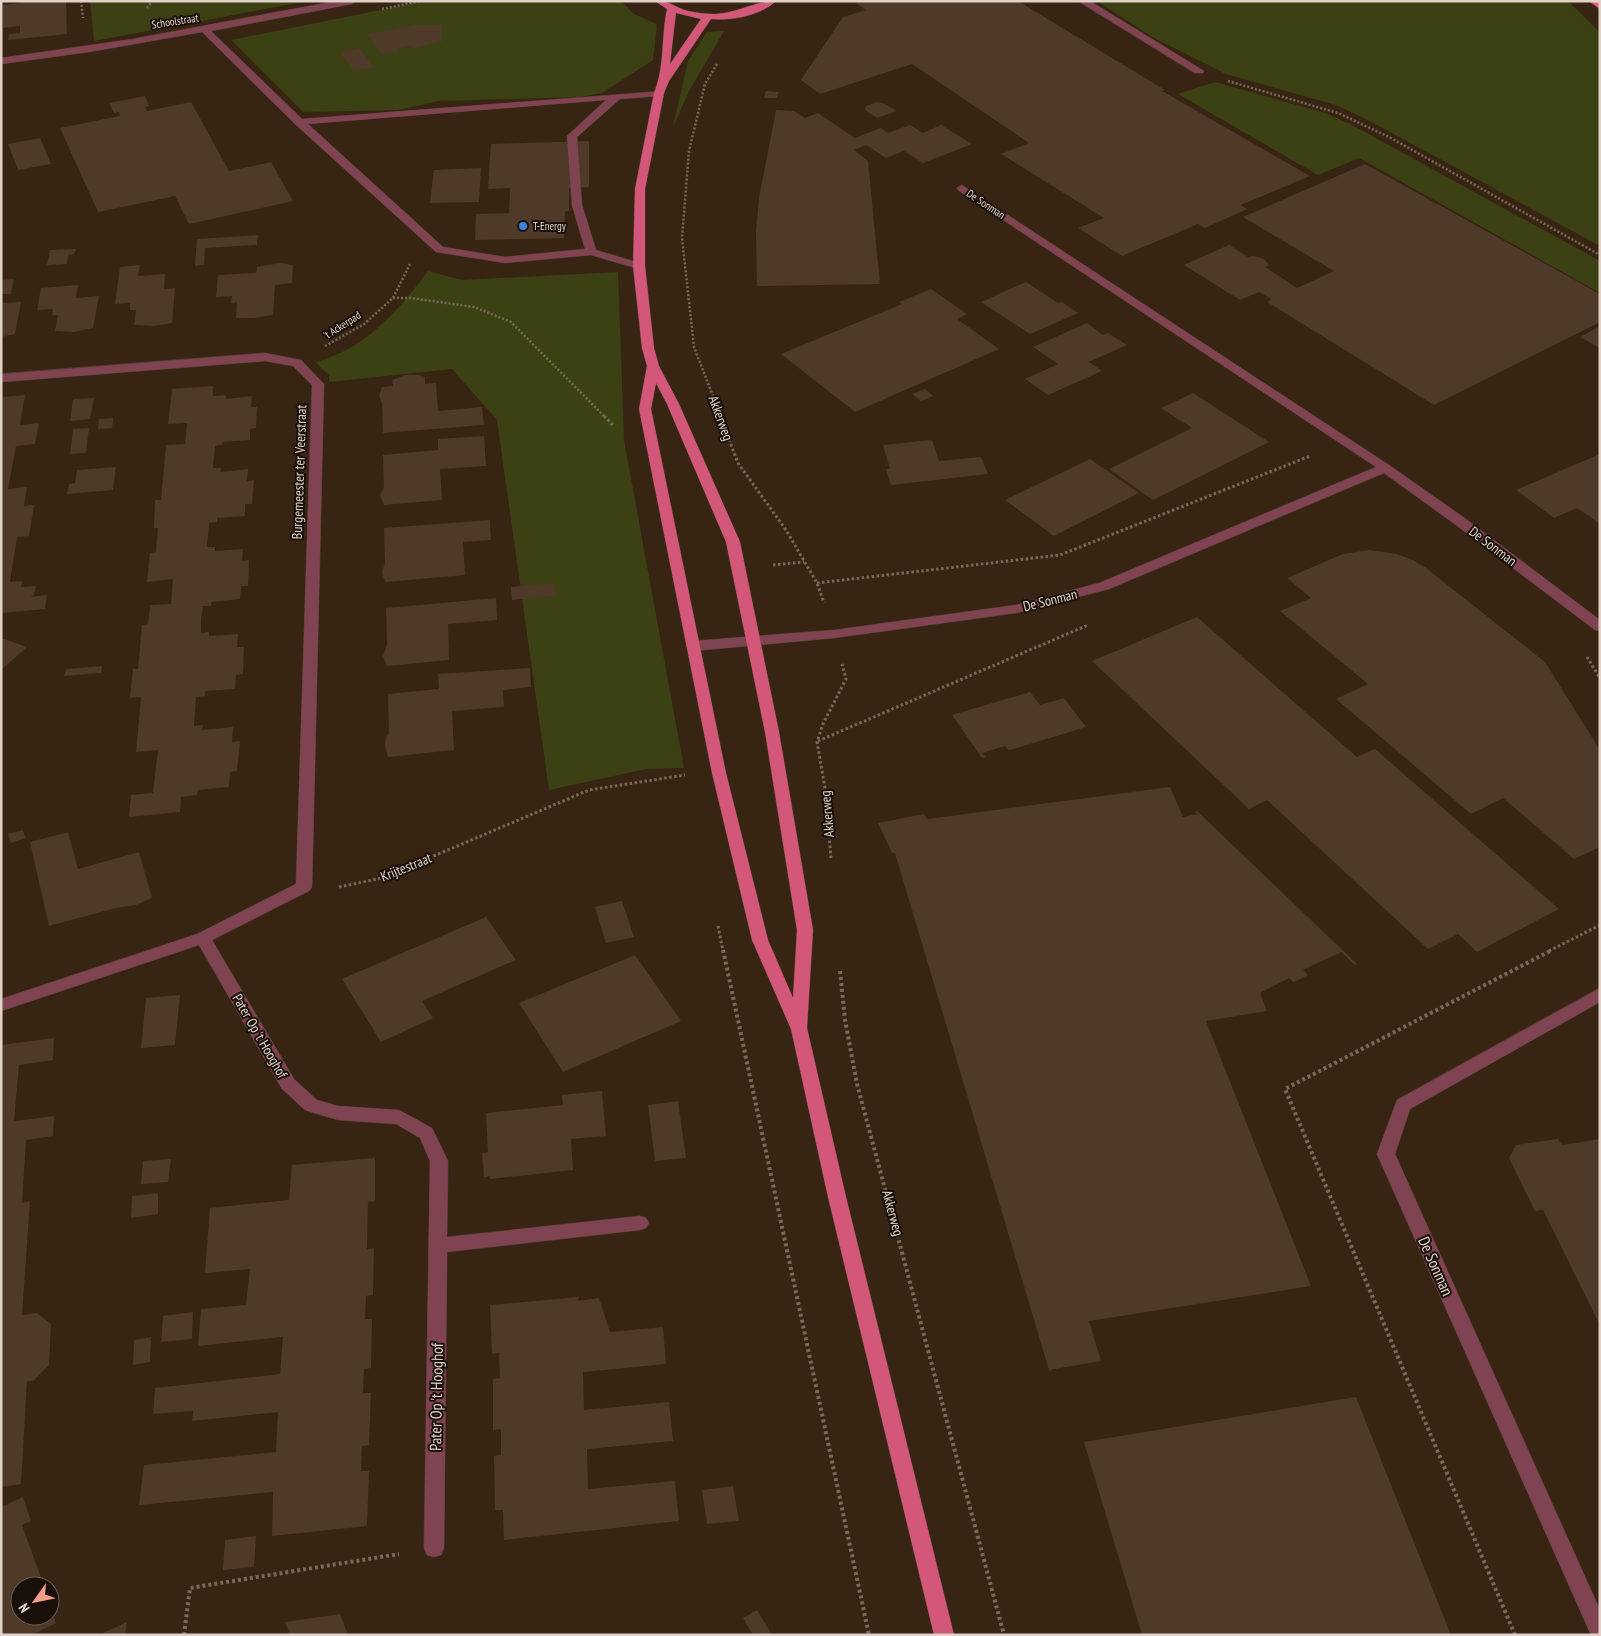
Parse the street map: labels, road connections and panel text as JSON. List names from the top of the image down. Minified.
{"streets":{"street":["Schoolstraat","De Sonman","Burgemeester ter Veerstraat","Pater Op 't Hooghof"],"path":["'t Ackerpad","Akkerweg","Krijtestraat"]},"crossings":[["De Sonman","Akkerweg"],["'t Ackerpad","Burgemeester ter Veerstraat"],["Burgemeester ter Veerstraat","Krijtestraat"]],"places":["T-Energy"],"north":"bottom left"}
